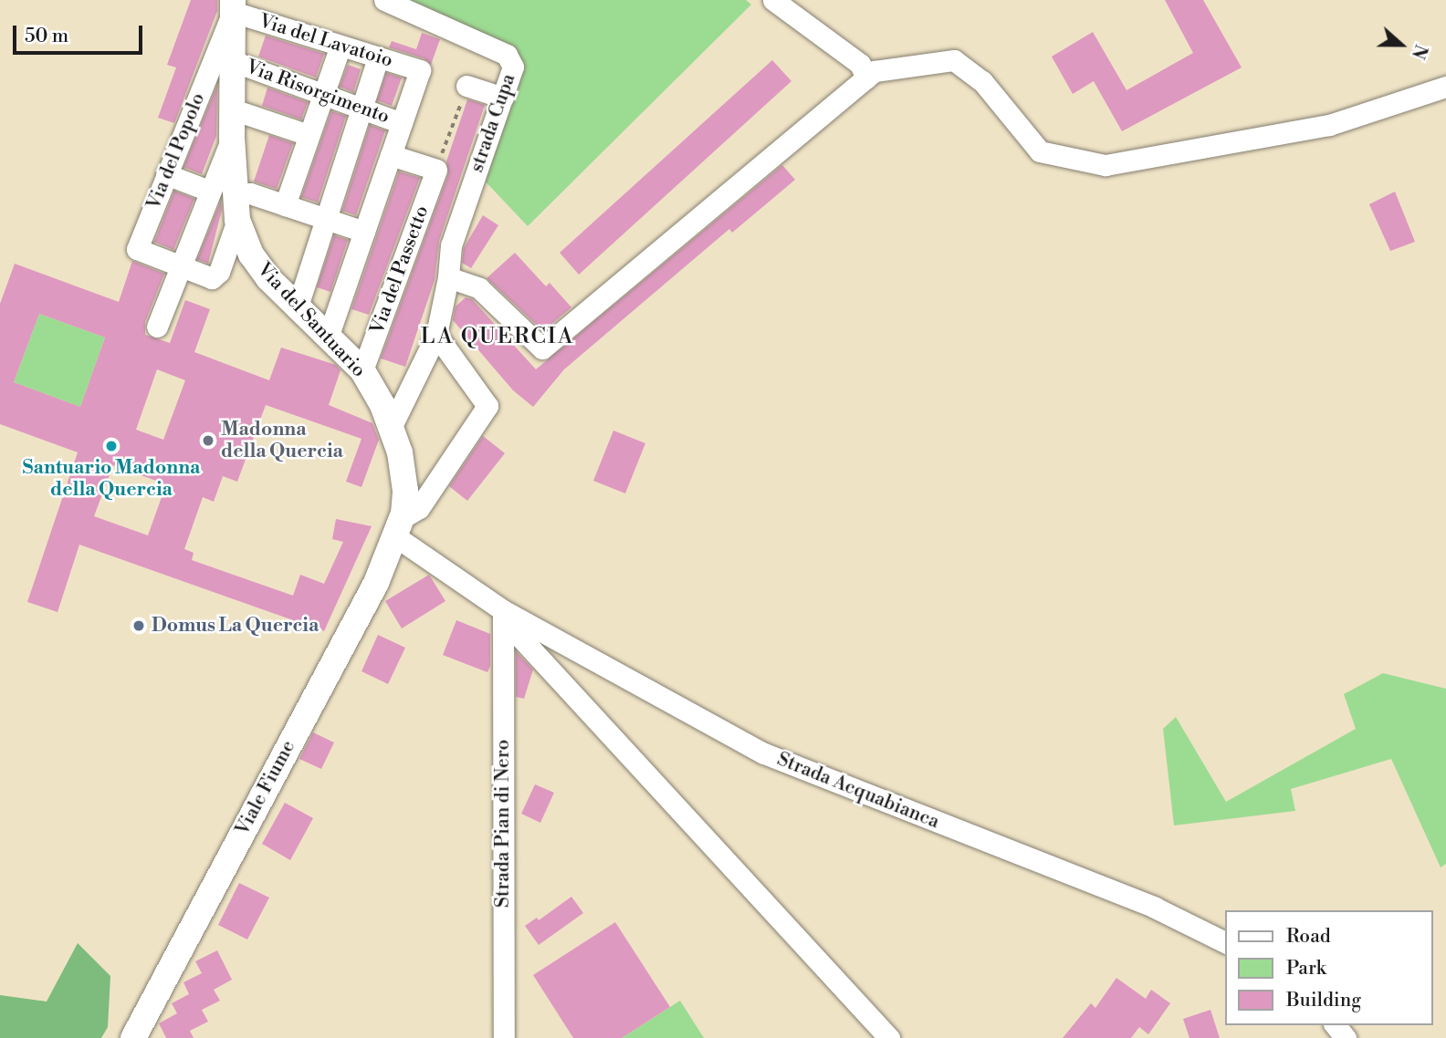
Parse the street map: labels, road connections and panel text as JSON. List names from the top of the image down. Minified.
{"streets":{"main road":["Via del Santuario","Viale Fiume"],"street":["Via del Lavatoio","Via Risorgimento","strada Cupa","Via del Popolo","Via del Passetto","Strada Acquabianca","Strada Pian di Nero"]},"crossings":[["Via del Lavatoio","Via Risorgimento"],["Via del Lavatoio","Via del Popolo"],["Via del Lavatoio","Via del Santuario"],["Via Risorgimento","Via del Santuario"],["strada Cupa","Via del Santuario"],["Via del Popolo","Via del Santuario"],["Via del Passetto","Via del Santuario"],["Via del Santuario","Viale Fiume"],["Via del Santuario","Strada Acquabianca"],["Viale Fiume","Strada Acquabianca"],["Strada Acquabianca","Strada Pian di Nero"]],"districts":["LA QUERCIA"],"places":["Madonna della Quercia","Santuario Madonna della Quercia","Domus La Quercia"],"legend":["Road","Park","Building"],"scale_bar":"50 m","north":"right"}
